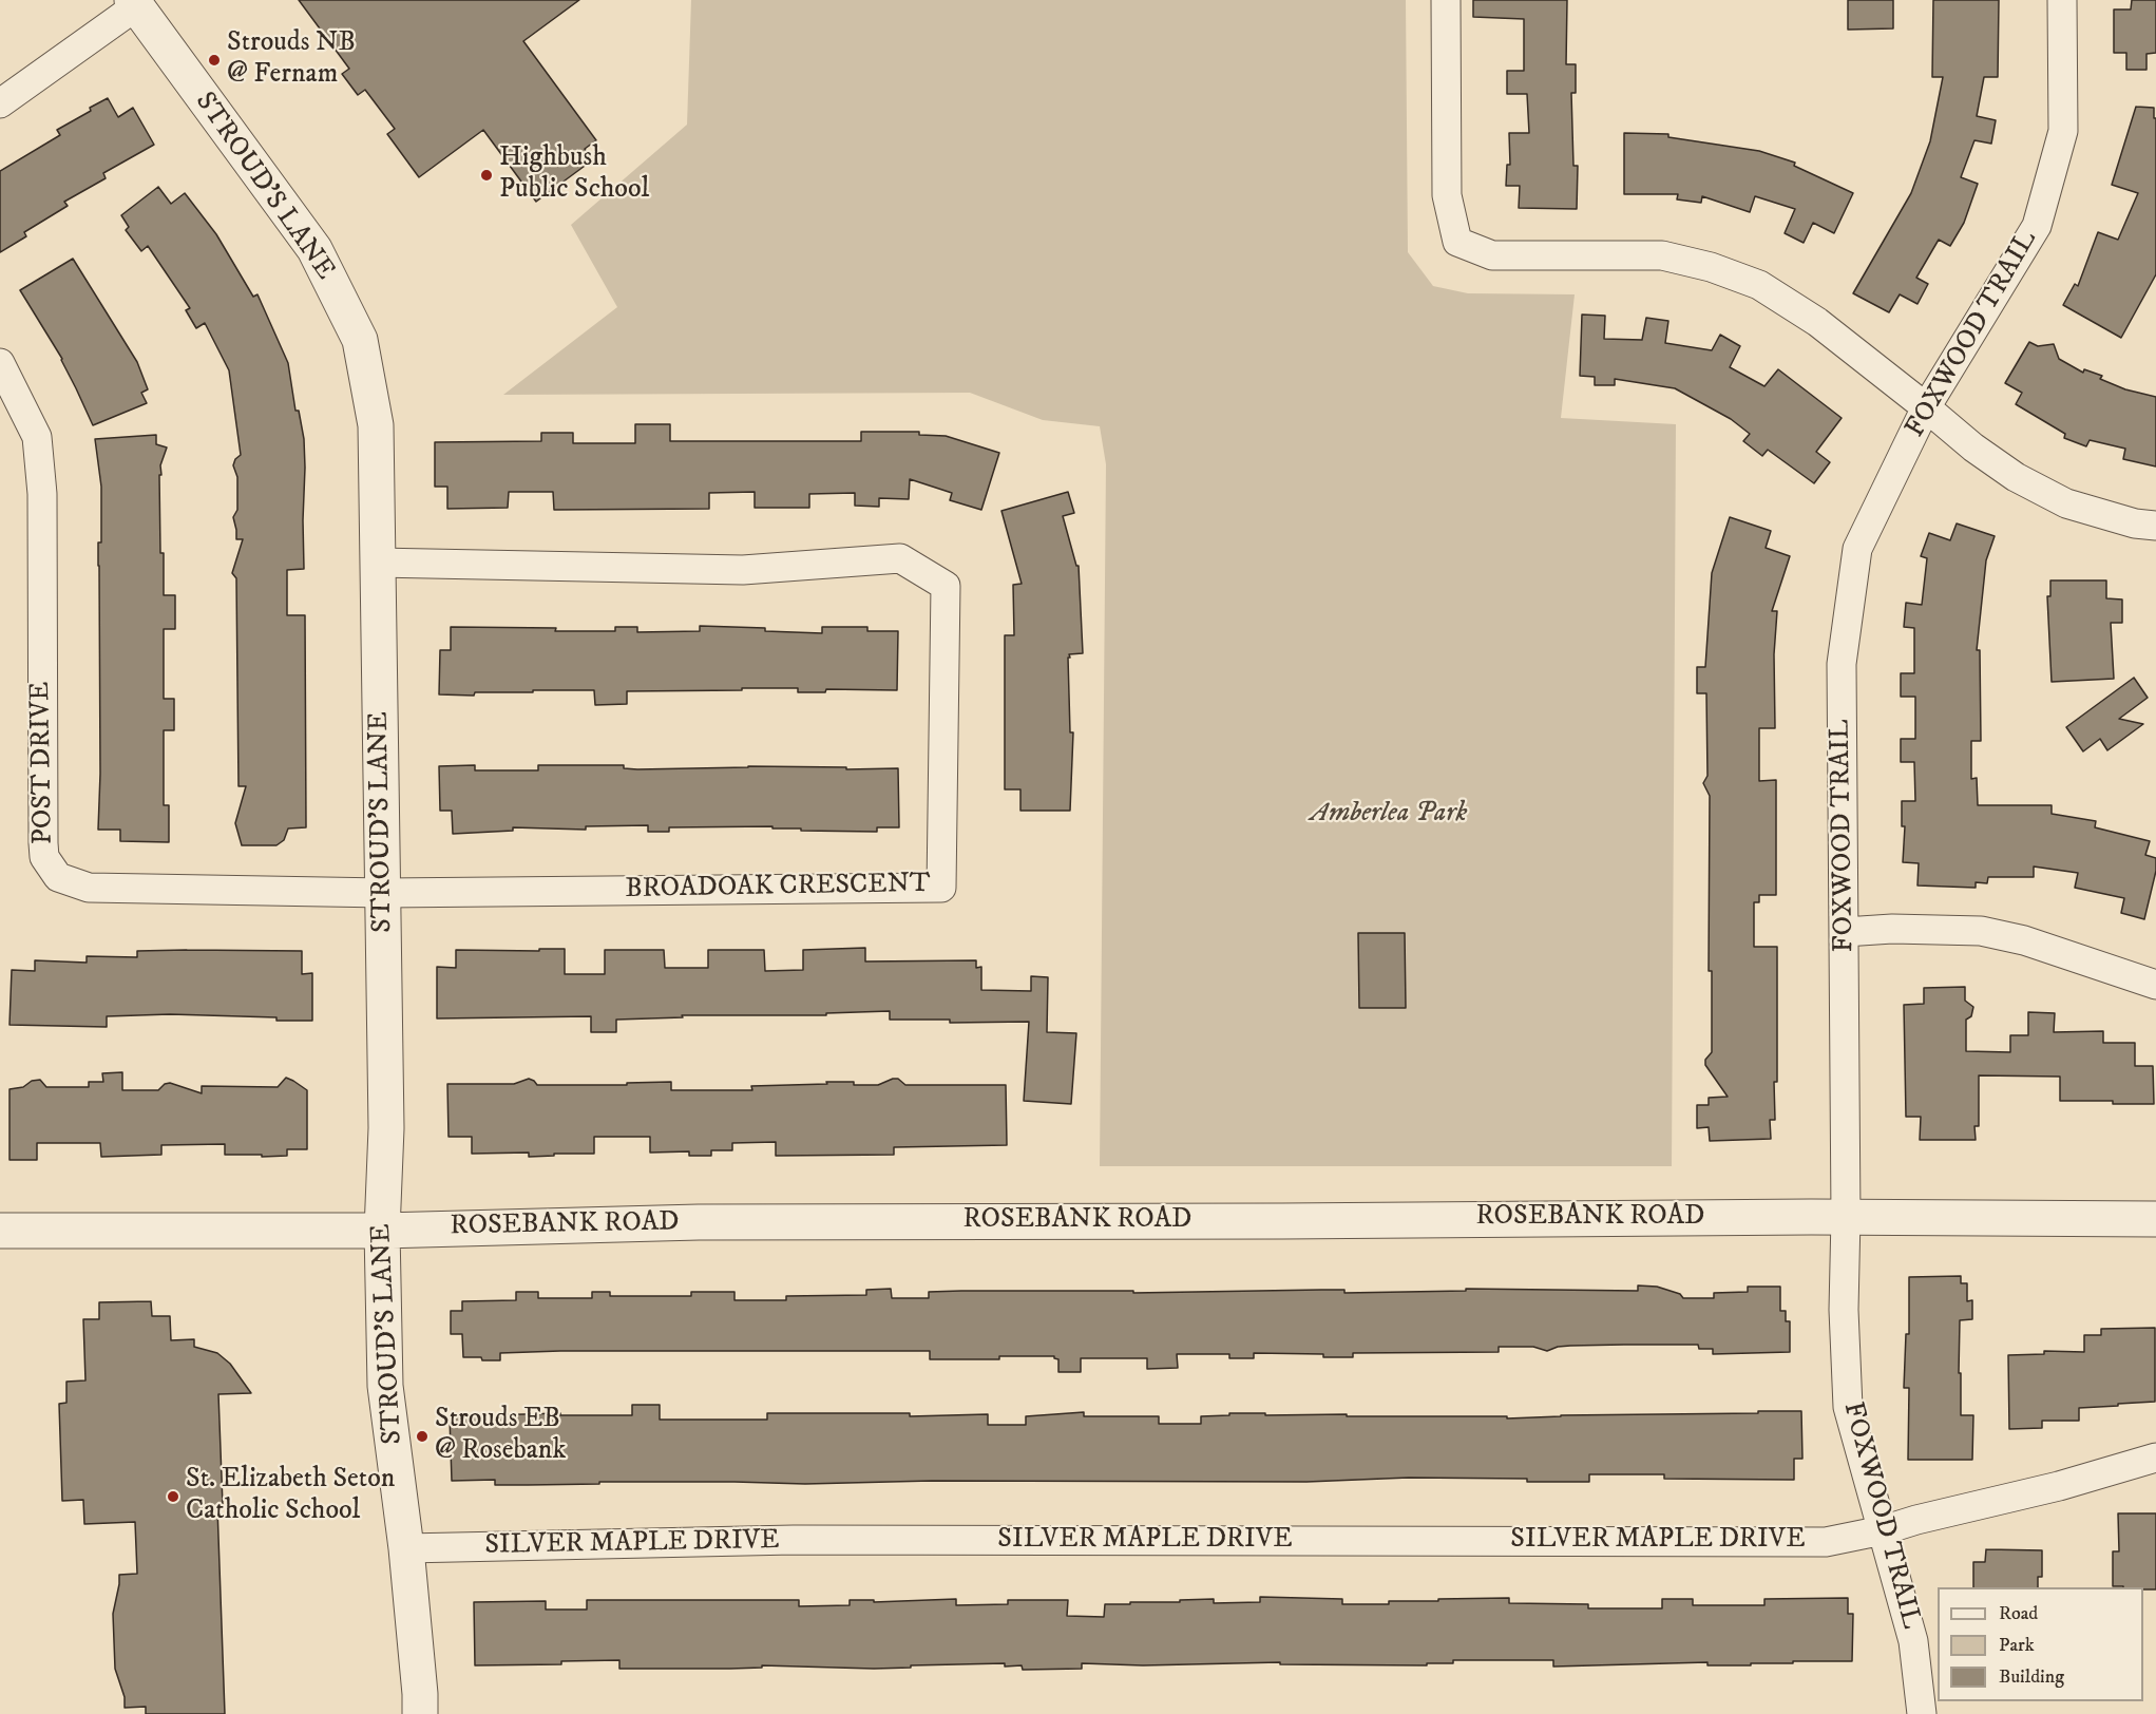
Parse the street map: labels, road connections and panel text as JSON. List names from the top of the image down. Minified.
{"streets":{"street":["STROUD'S LANE","FOXWOOD TRAIL","POST DRIVE","BROADOAK CRESCENT","ROSEBANK ROAD","SILVER MAPLE DRIVE"]},"crossings":[["STROUD'S LANE","POST DRIVE"],["STROUD'S LANE","BROADOAK CRESCENT"],["STROUD'S LANE","ROSEBANK ROAD"],["STROUD'S LANE","SILVER MAPLE DRIVE"],["FOXWOOD TRAIL","ROSEBANK ROAD"],["FOXWOOD TRAIL","SILVER MAPLE DRIVE"],["POST DRIVE","BROADOAK CRESCENT"]],"parks":["Amberlea Park"],"places":["Strouds NB @ Fernam","Highbush Public School","Strouds EB @ Rosebank","St. Elizabeth Seton Catholic School"],"legend":["Road","Park","Building"]}
